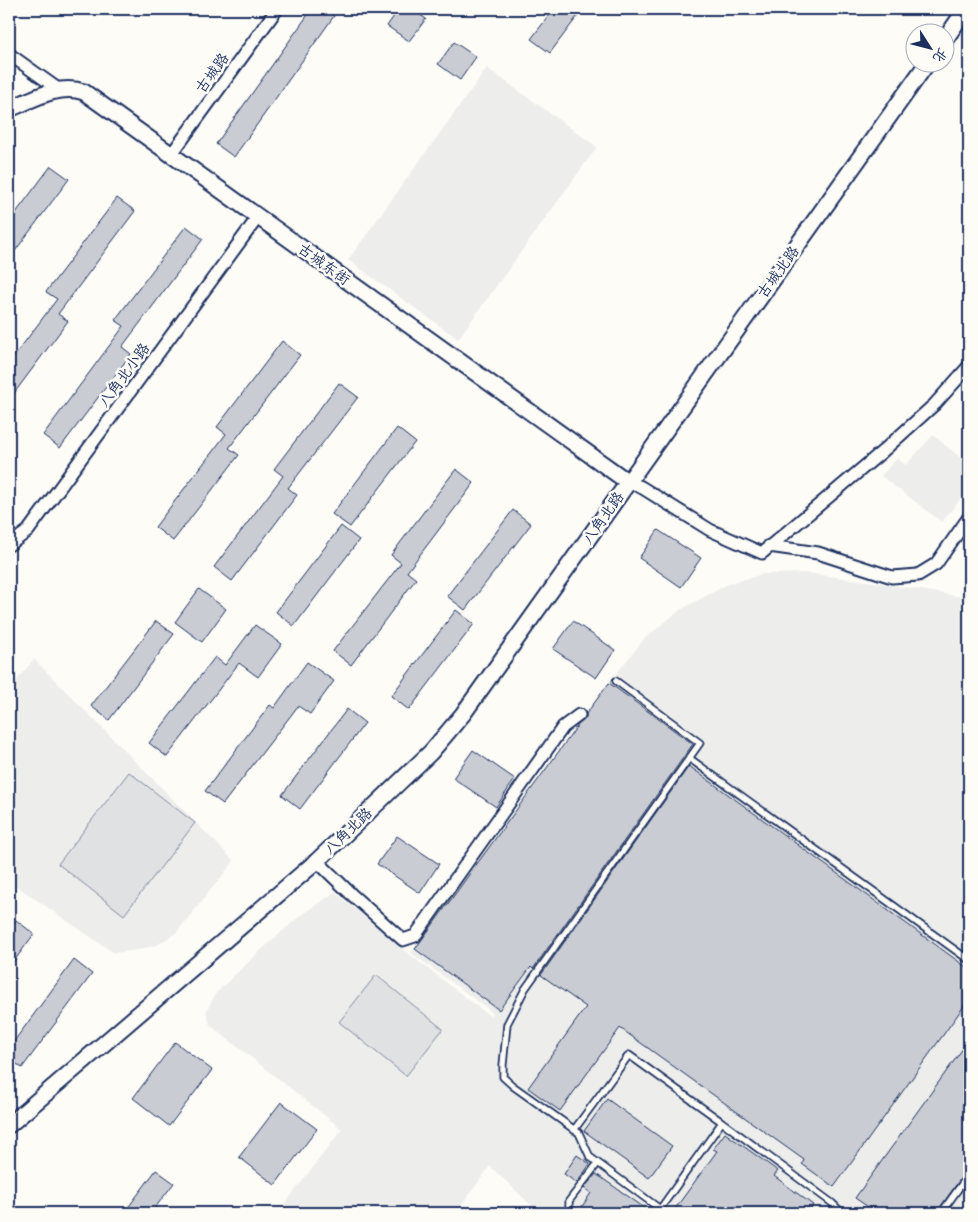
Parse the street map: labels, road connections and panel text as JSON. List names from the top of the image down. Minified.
{"streets":{"street":["古城路","古城东街","古城北路","八角北小路","八角北路"]},"crossings":[["古城路","古城东街"],["古城东街","古城北路"],["古城东街","八角北小路"],["古城东街","八角北路"],["古城北路","八角北路"]],"north":"bottom right"}
